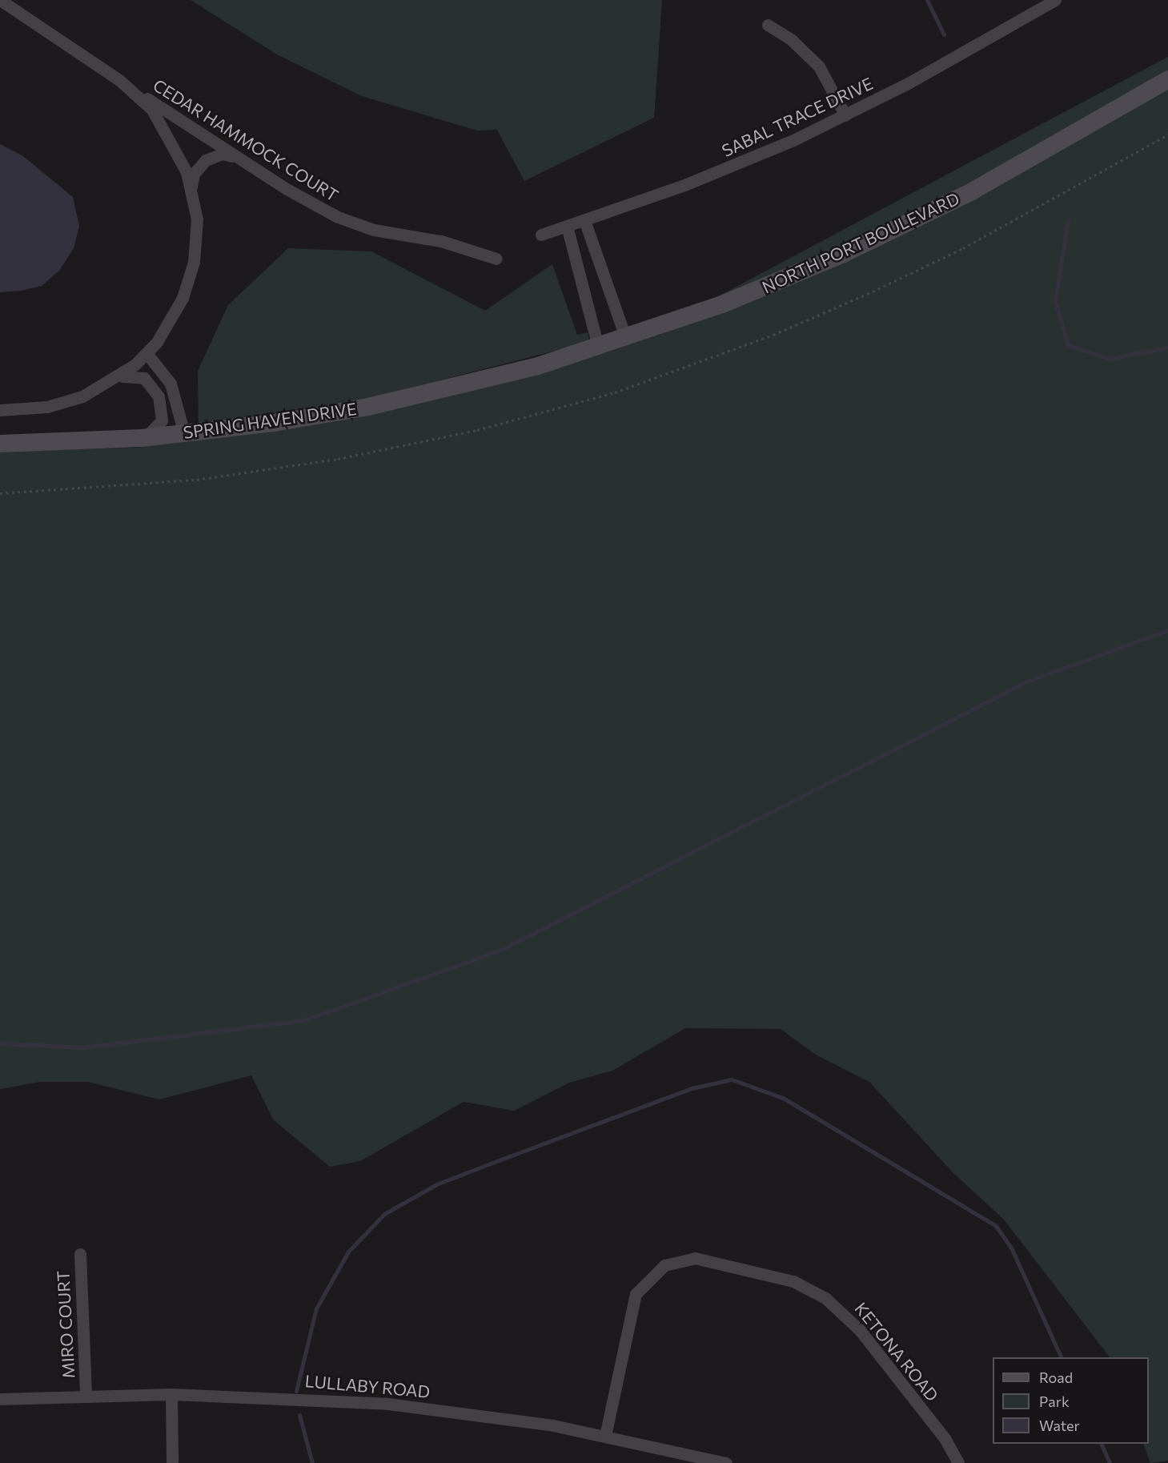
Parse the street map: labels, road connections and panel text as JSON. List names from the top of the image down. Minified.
{"streets":{"street":["SABAL TRACE DRIVE","CEDAR HAMMOCK COURT","NORTH PORT BOULEVARD","SPRING HAVEN DRIVE","MIRO COURT","KETONA ROAD","LULLABY ROAD"]},"crossings":[["NORTH PORT BOULEVARD","SPRING HAVEN DRIVE"],["MIRO COURT","LULLABY ROAD"],["KETONA ROAD","LULLABY ROAD"]],"legend":["Road","Park","Water"]}
